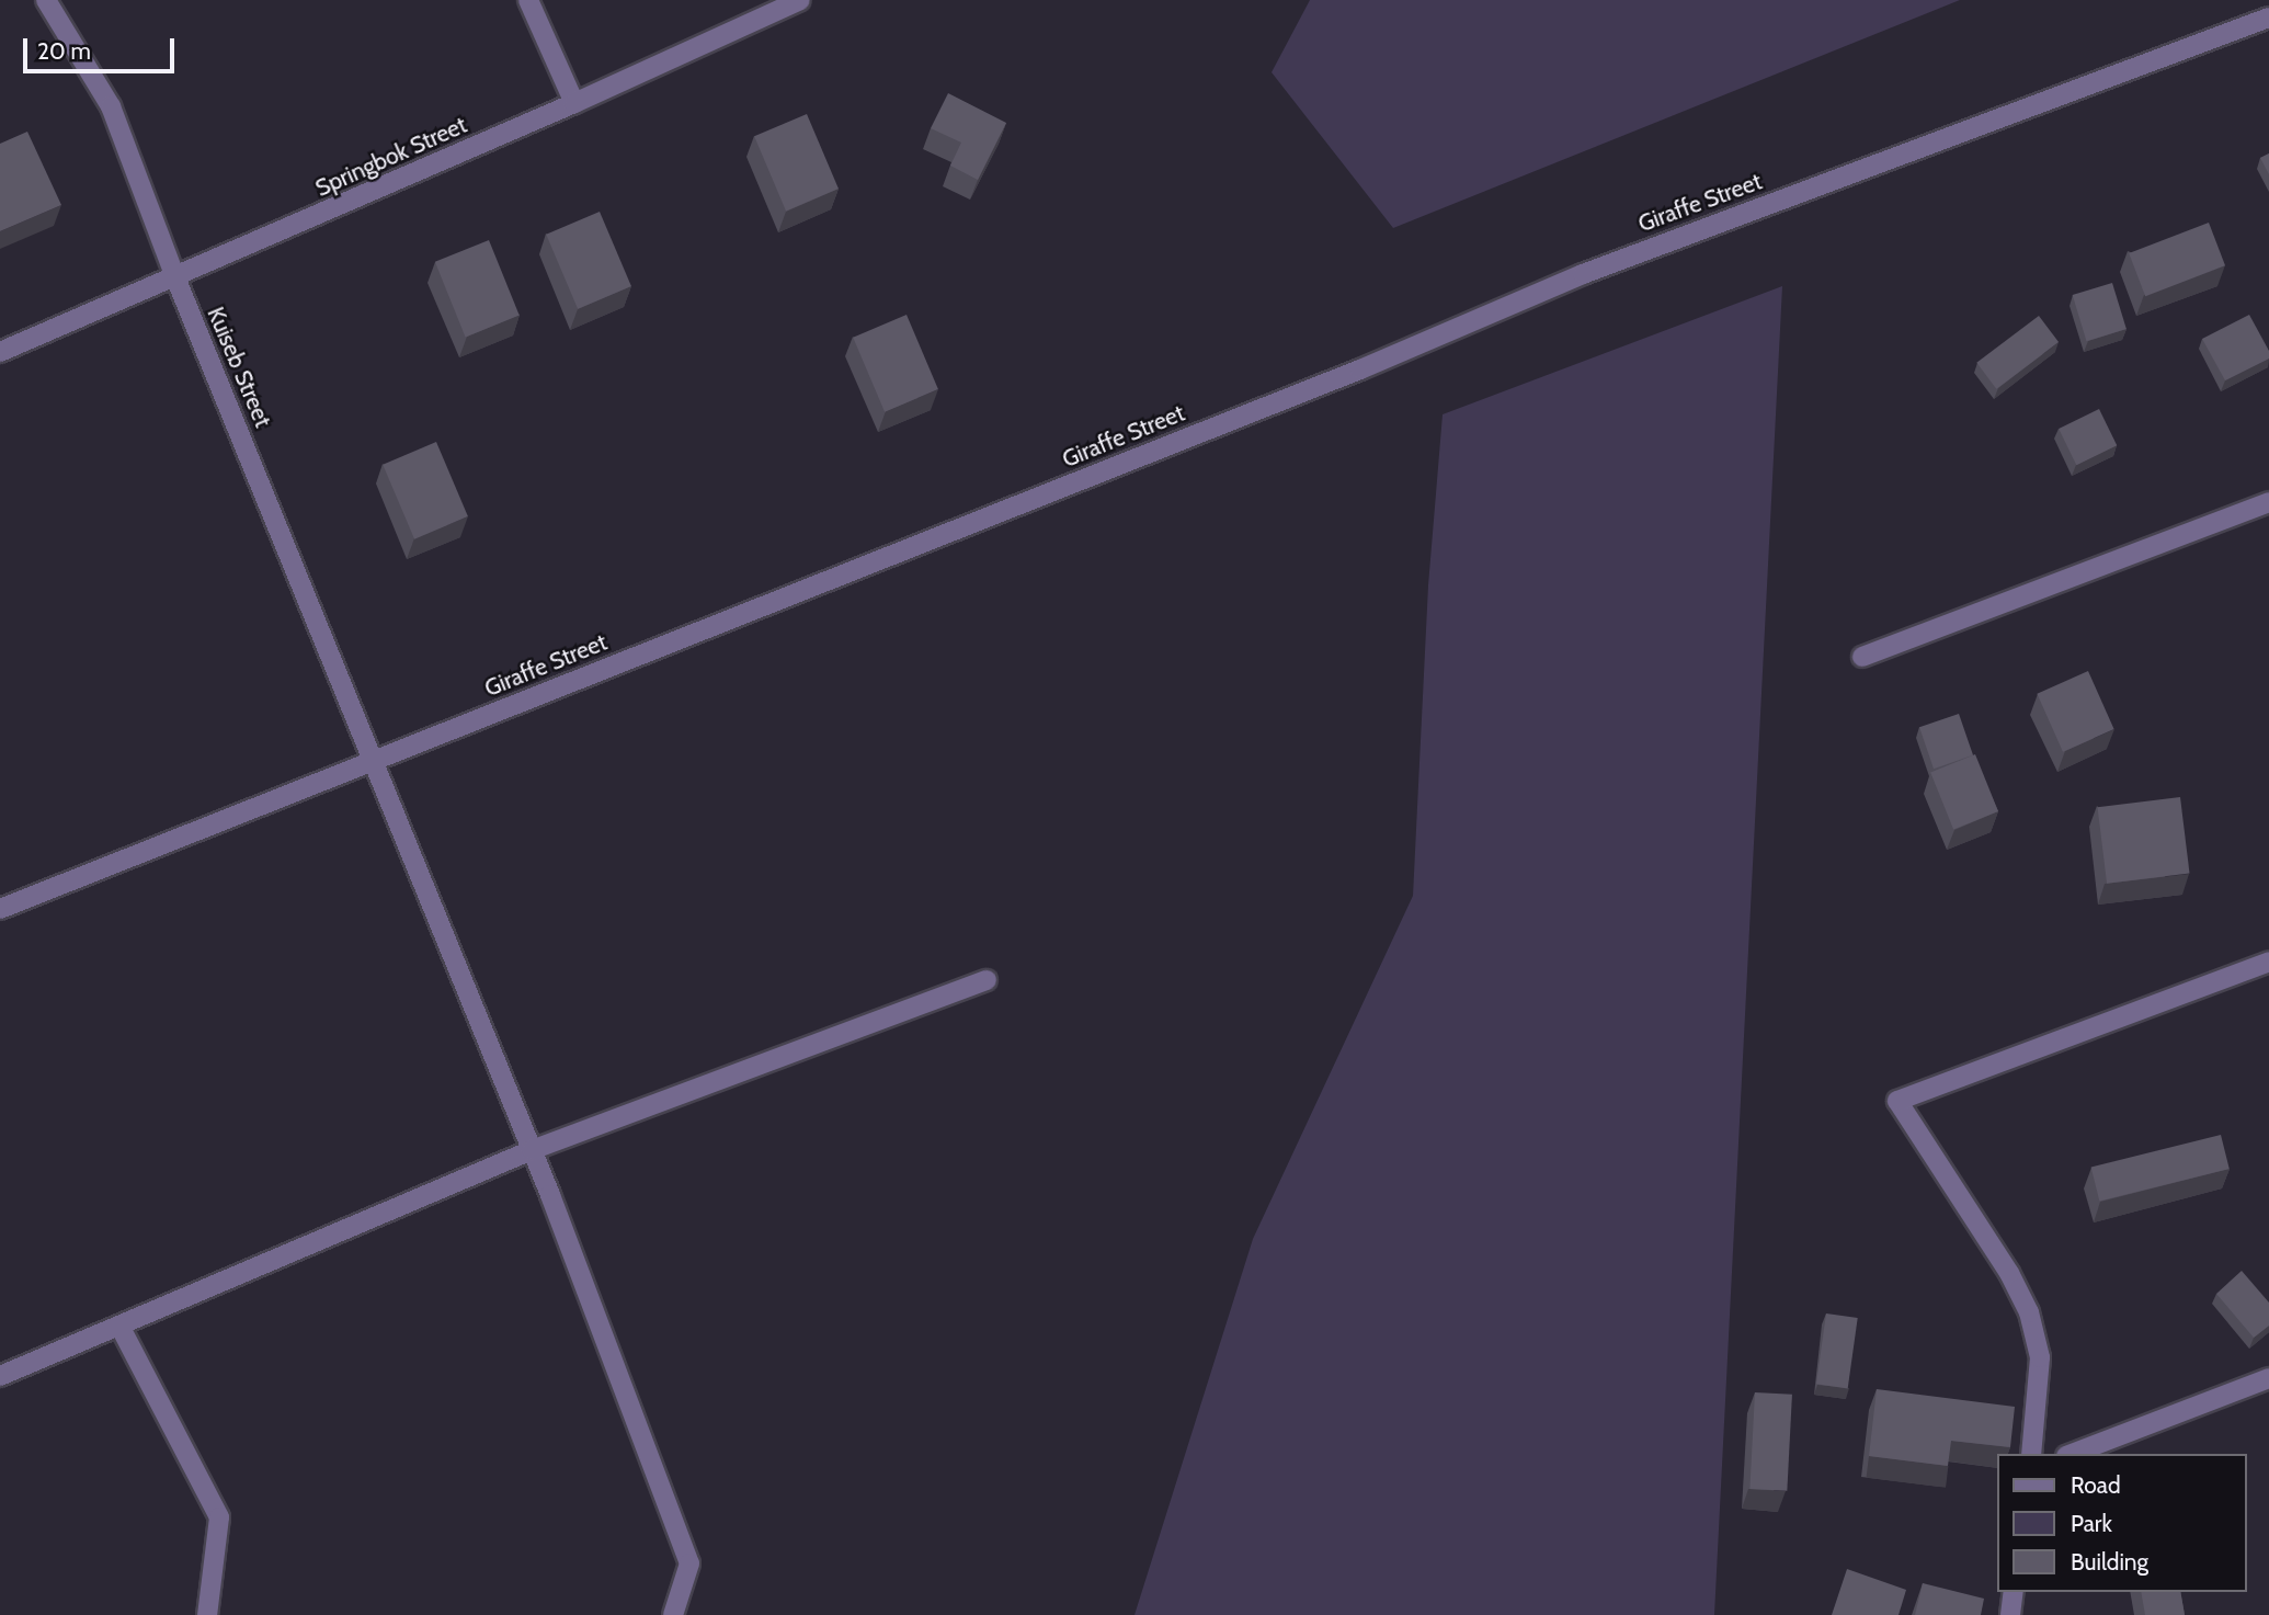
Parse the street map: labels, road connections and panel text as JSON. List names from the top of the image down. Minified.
{"streets":{"street":["Springbok Street","Giraffe Street","Kuiseb Street"]},"crossings":[["Springbok Street","Kuiseb Street"],["Giraffe Street","Kuiseb Street"]],"legend":["Road","Park","Building"],"scale_bar":"20 m"}
